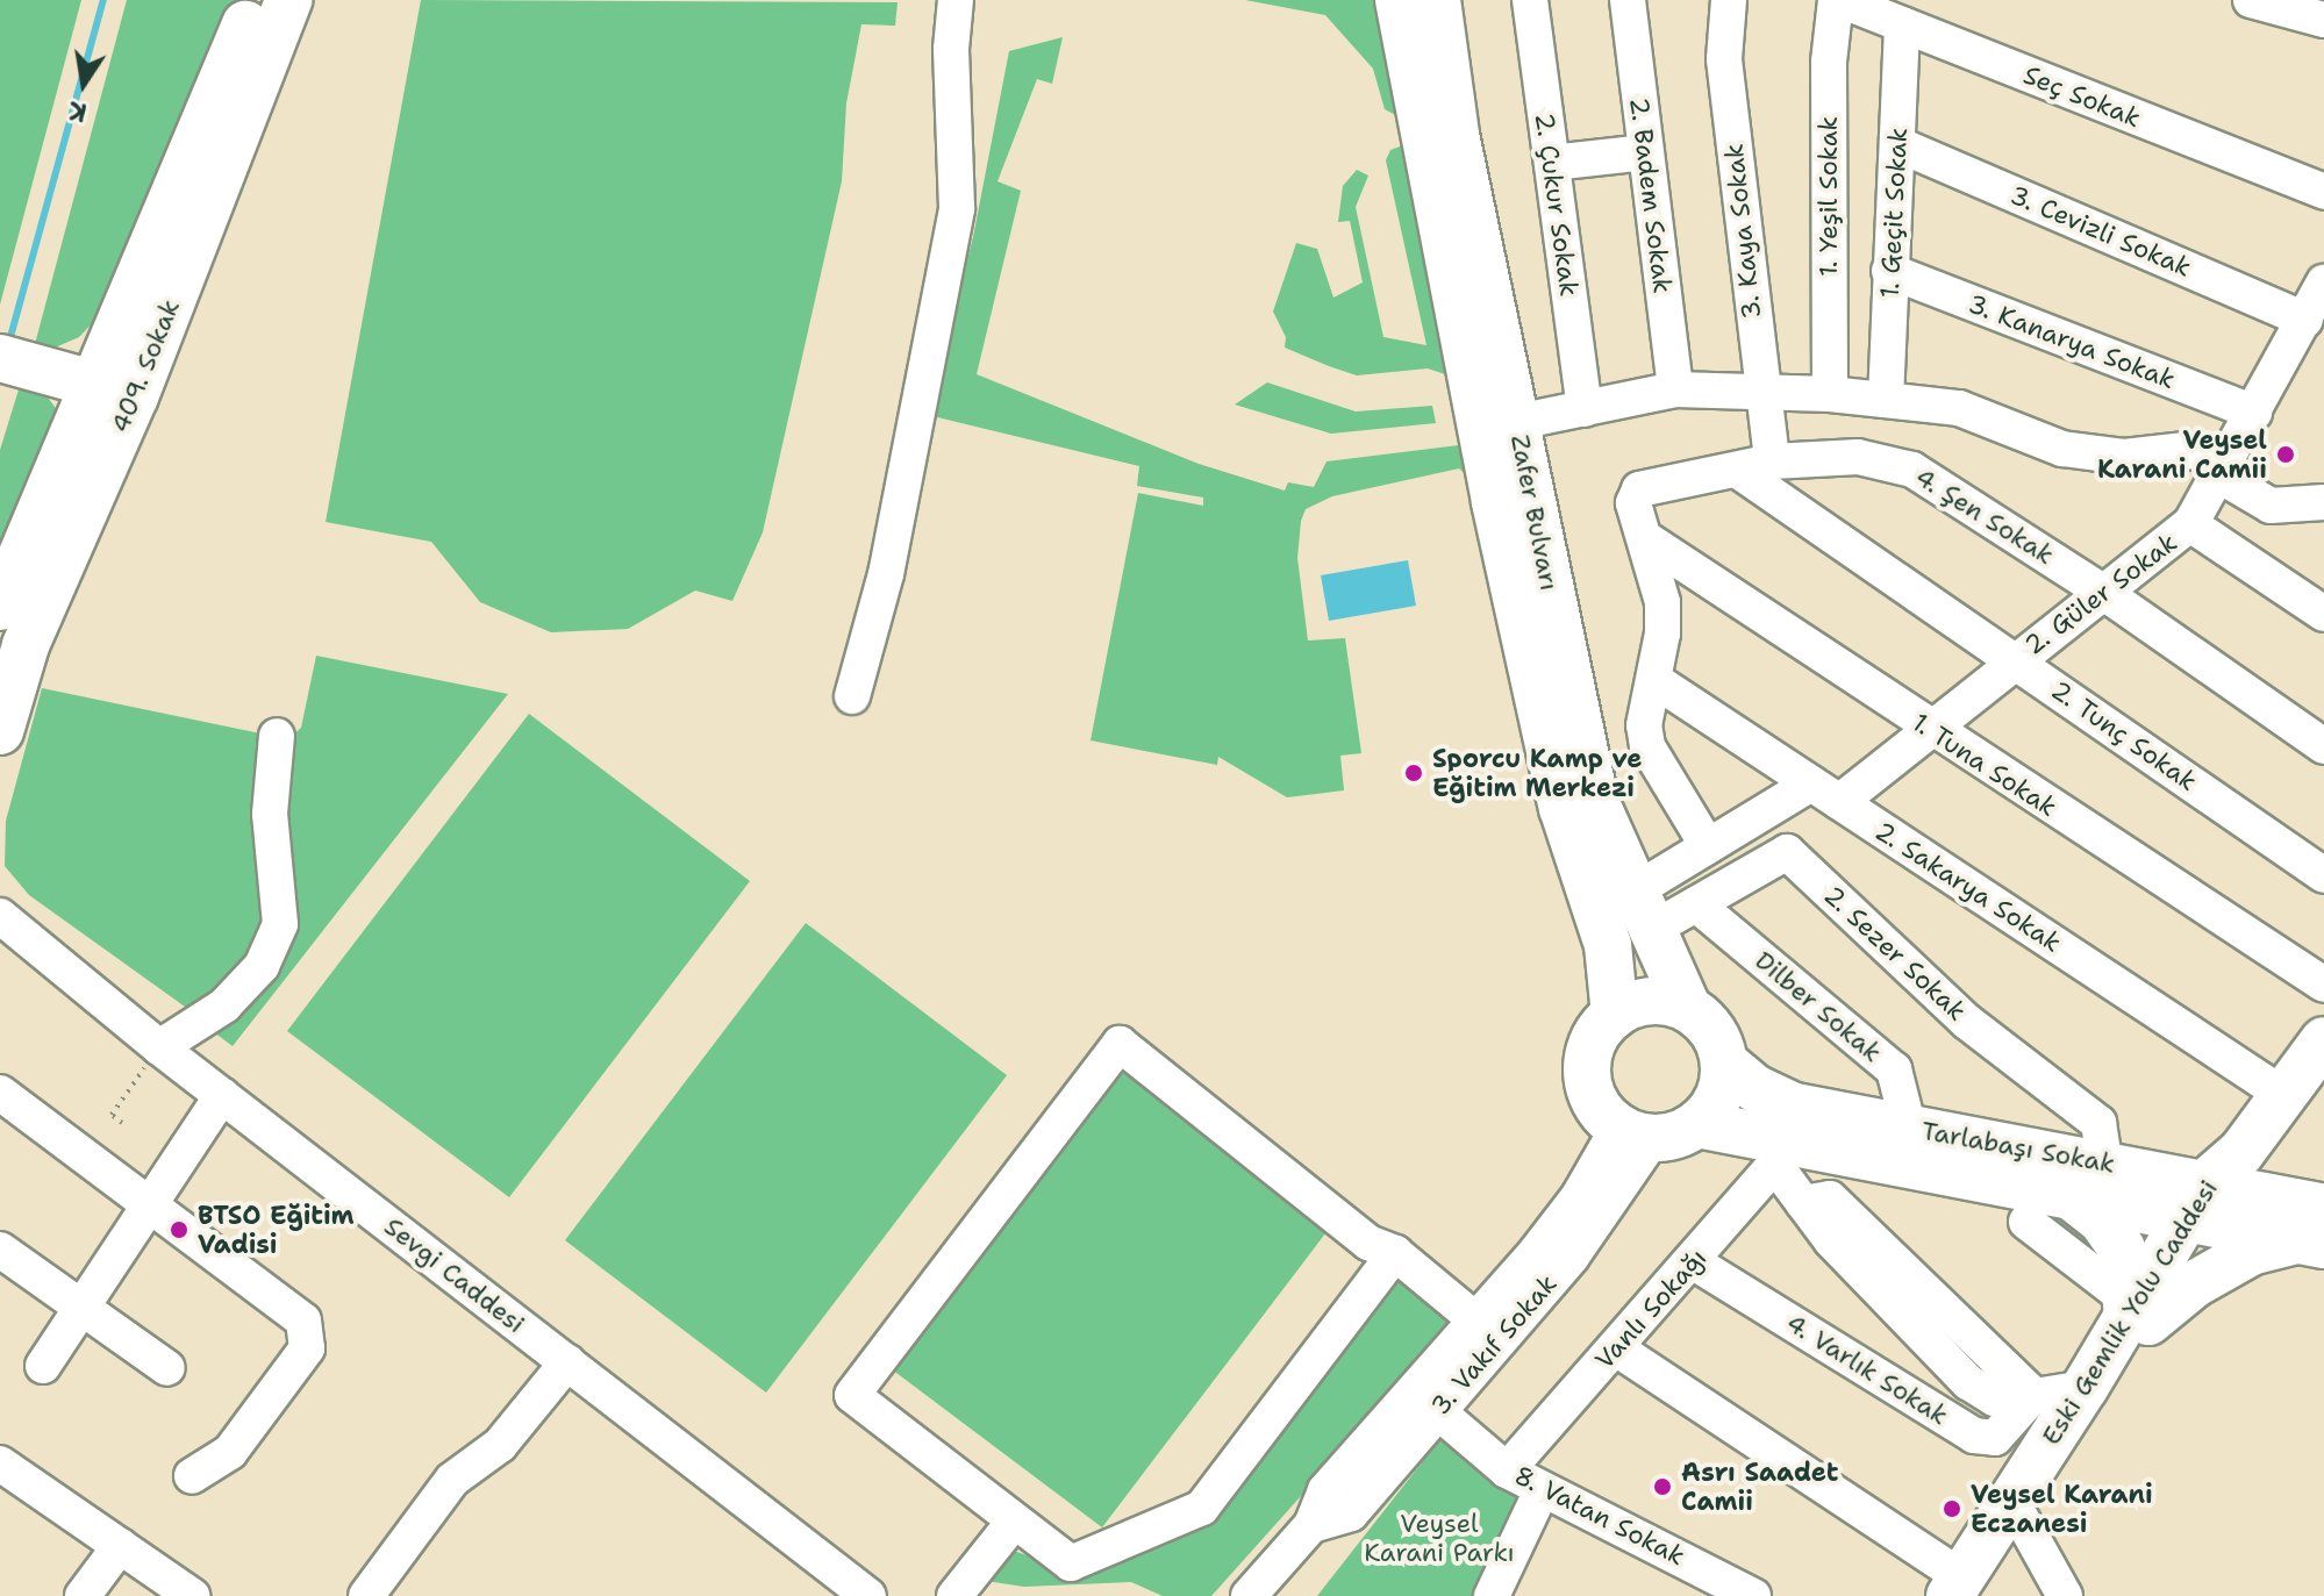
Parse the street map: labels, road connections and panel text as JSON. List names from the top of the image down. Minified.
{"streets":{"main road":["409. Sokak","Zafer Bulvarı","Tarlabaşı Sokak","Eski Gemlik Yolu Caddesi"],"street":["Seç Sokak","2. Badem Sokak","1. Yeşil Sokak","2. Çukur Sokak","1. Geçit Sokak","3. Kaya Sokak","3. Cevizli Sokak","3. Kanarya Sokak","4. Şen Sokak","2. Güler Sokak","2. Tunç Sokak","1. Tuna Sokak","2. Sakarya Sokak","2. Sezer Sokak","Dilber Sokak","Sevgi Caddesi","Vanlı Sokağı","3. Vakıf Sokak","4. Varlık Sokak","8. Vatan Sokak"]},"crossings":[["Seç Sokak","1. Yeşil Sokak"],["Seç Sokak","1. Geçit Sokak"],["1. Geçit Sokak","3. Cevizli Sokak"],["1. Geçit Sokak","3. Kanarya Sokak"],["3. Kaya Sokak","4. Şen Sokak"],["3. Cevizli Sokak","2. Güler Sokak"],["3. Kanarya Sokak","2. Güler Sokak"],["Zafer Bulvarı","2. Güler Sokak"],["Zafer Bulvarı","2. Sezer Sokak"],["Zafer Bulvarı","Tarlabaşı Sokak"],["Zafer Bulvarı","3. Vakıf Sokak"],["4. Şen Sokak","2. Güler Sokak"],["4. Şen Sokak","2. Tunç Sokak"],["4. Şen Sokak","1. Tuna Sokak"],["4. Şen Sokak","2. Sakarya Sokak"],["2. Güler Sokak","2. Tunç Sokak"],["2. Güler Sokak","1. Tuna Sokak"],["2. Güler Sokak","2. Sakarya Sokak"],["2. Güler Sokak","2. Sezer Sokak"],["2. Sakarya Sokak","Eski Gemlik Yolu Caddesi"],["2. Sezer Sokak","Dilber Sokak"],["2. Sezer Sokak","Tarlabaşı Sokak"],["Dilber Sokak","Tarlabaşı Sokak"],["Tarlabaşı Sokak","Eski Gemlik Yolu Caddesi"],["Tarlabaşı Sokak","3. Vakıf Sokak"],["Vanlı Sokağı","4. Varlık Sokak"],["Vanlı Sokağı","8. Vatan Sokak"],["3. Vakıf Sokak","8. Vatan Sokak"]],"parks":["Veysel Karani Parkı"],"places":["Veysel Karani Camii","Sporcu Kamp ve Eğitim Merkezi","BTSO Eğitim Vadisi","Asrı Saadet Camii","Veysel Karani Eczanesi"],"north":"bottom"}
